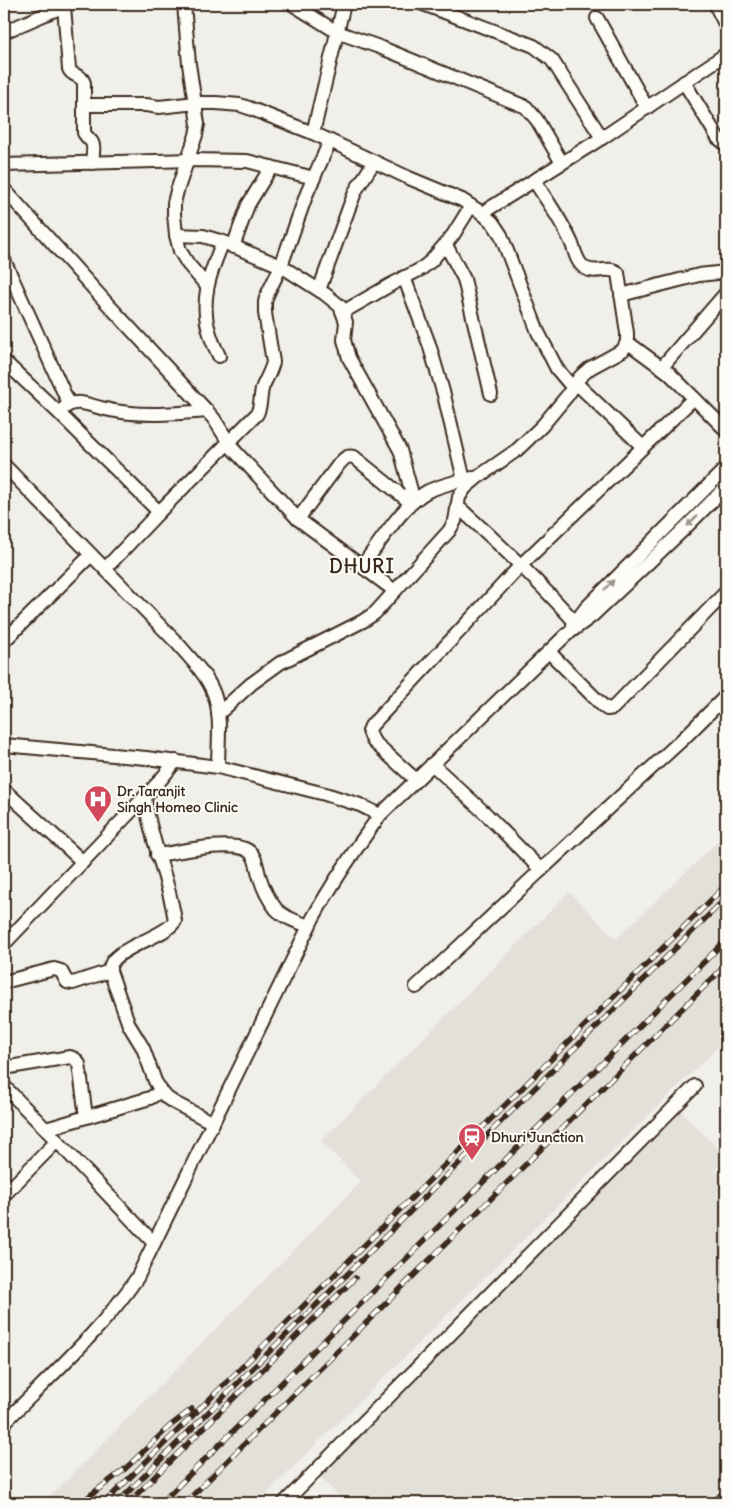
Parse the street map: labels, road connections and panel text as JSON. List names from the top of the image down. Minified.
{"districts":["DHURI"],"places":{"hospital":["Dr. Taranjit Singh Homeo Clinic"],"station":["Dhuri Junction"]}}
